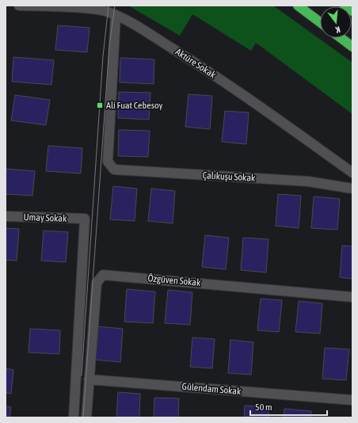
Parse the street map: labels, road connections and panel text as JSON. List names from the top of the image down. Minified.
{"streets":{"street":["Aktüre Sokak","Çalıkuşu Sokak","Umay Sokak","Özgüven Sokak","Gülendam Sokak"]},"crossings":[["Aktüre Sokak","Çalıkuşu Sokak"],["Özgüven Sokak","Gülendam Sokak"]],"places":{"transit":["Ali Fuat Cebesoy"]},"scale_bar":"50 m","north":"bottom"}
